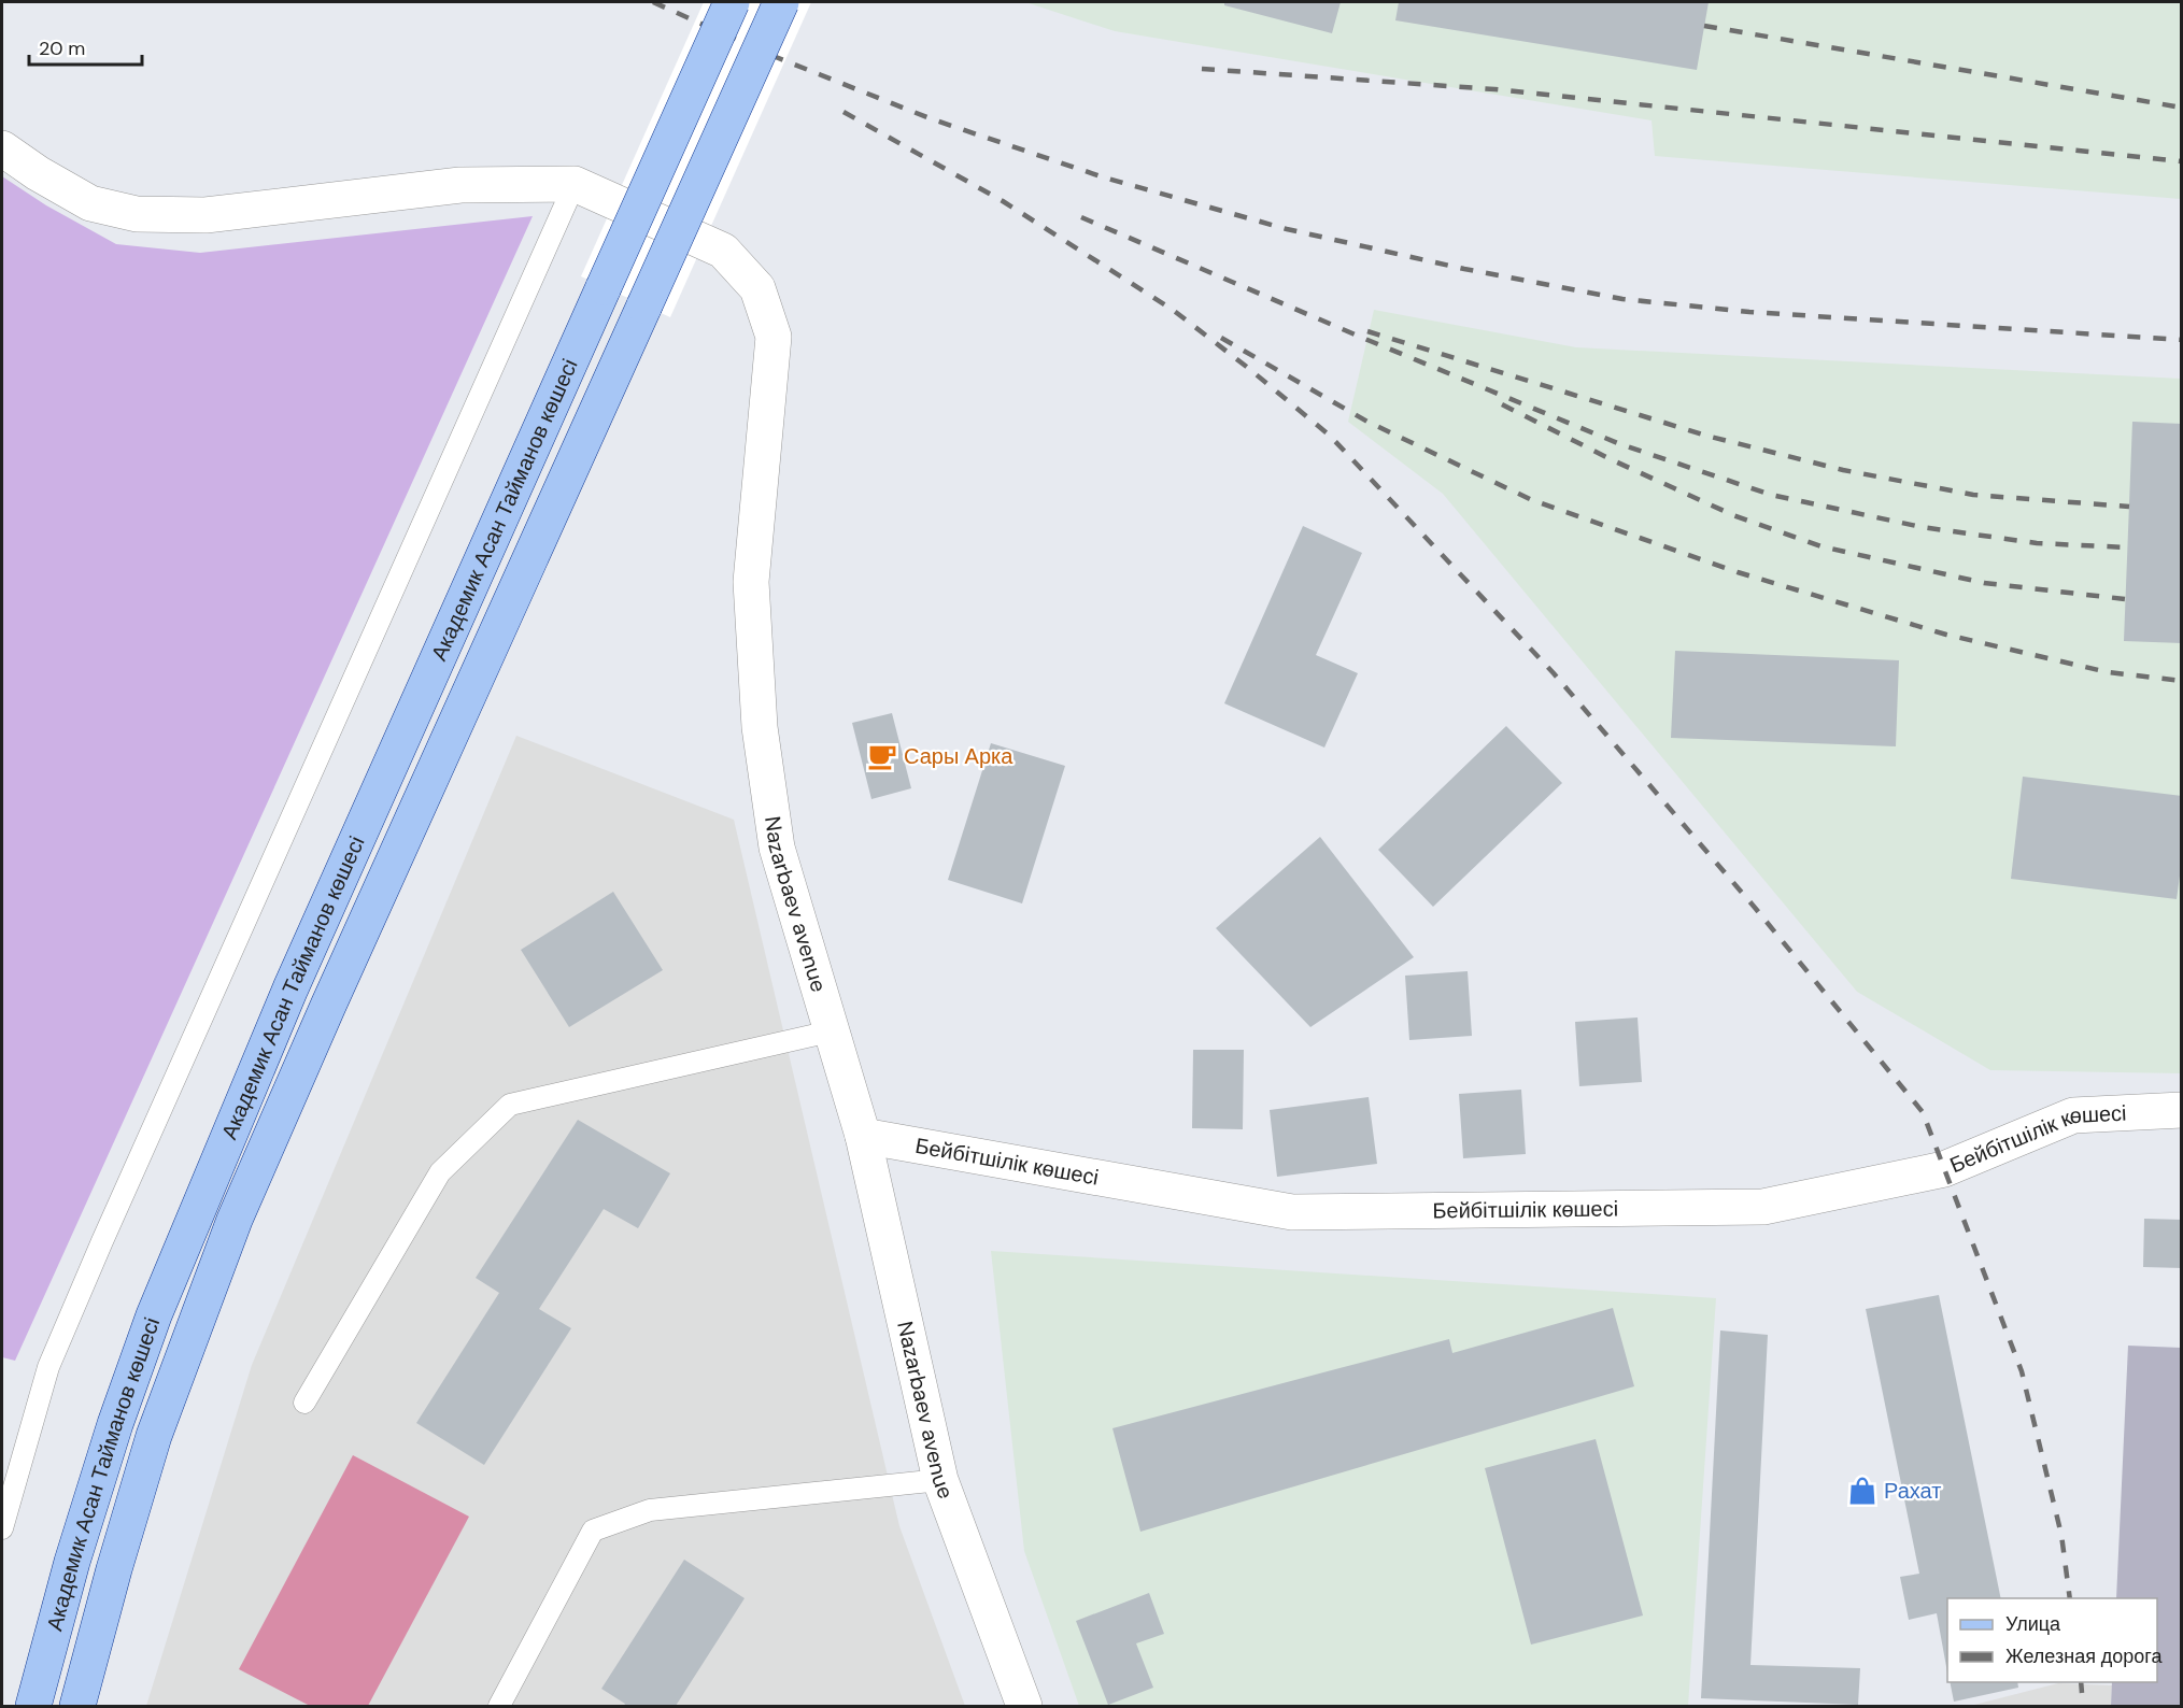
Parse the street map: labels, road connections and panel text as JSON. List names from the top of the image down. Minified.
{"streets":{"main road":["Академик Асан Тайманов көшесі"],"street":["Nazarbaev avenue","Бейбітшілік көшесі"]},"crossings":[["Nazarbaev avenue","Бейбітшілік көшесі"]],"places":{"cafe":["Сары Арка"],"shop":["Рахат"]},"legend":["Улица","Железная дорога"],"scale_bar":"20 m"}
